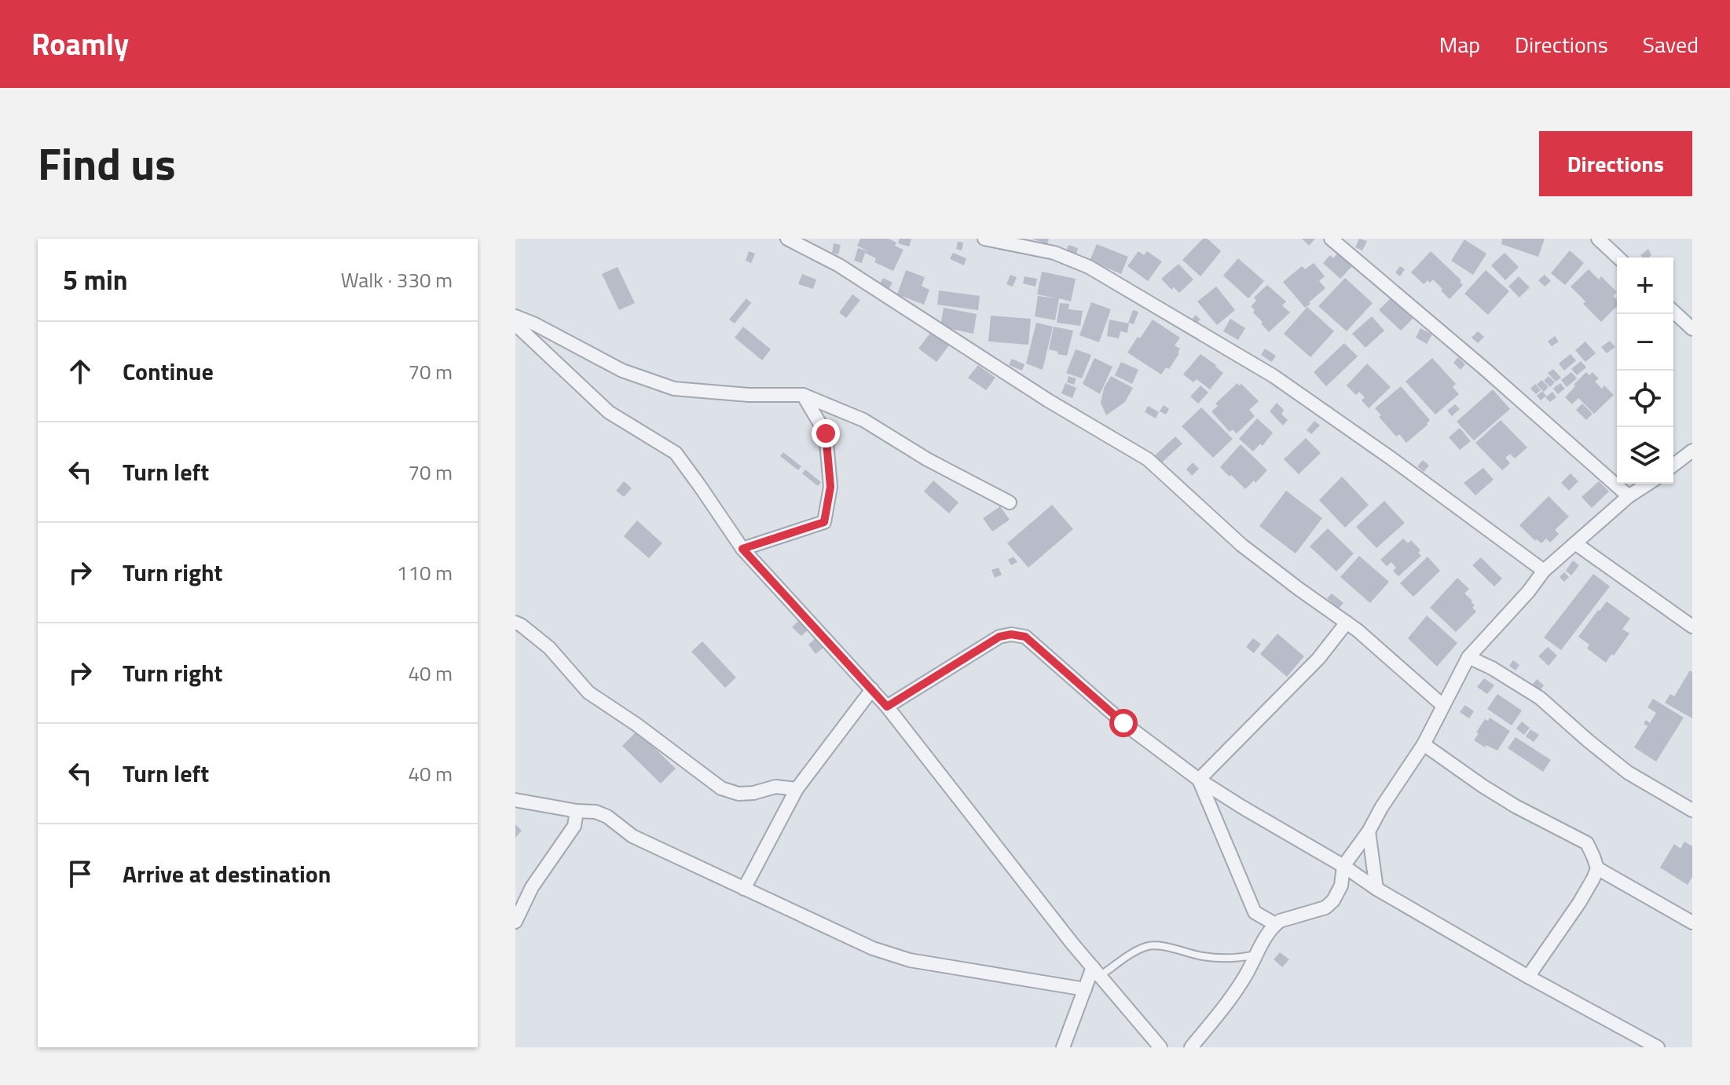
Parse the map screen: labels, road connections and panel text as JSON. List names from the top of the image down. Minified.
{"page":{"header":"Roamly","nav":["Map","Directions","Saved"],"title":"Find us","buttons":"Directions","heading":["5 min","Walk · 330 m"],"map_buttons":["+","−"],"list":[["Continue","70 m"],["Turn left","70 m"],["Turn right","110 m"],["Turn right","40 m"],["Turn left","40 m"],"Arrive at destination"]}}
